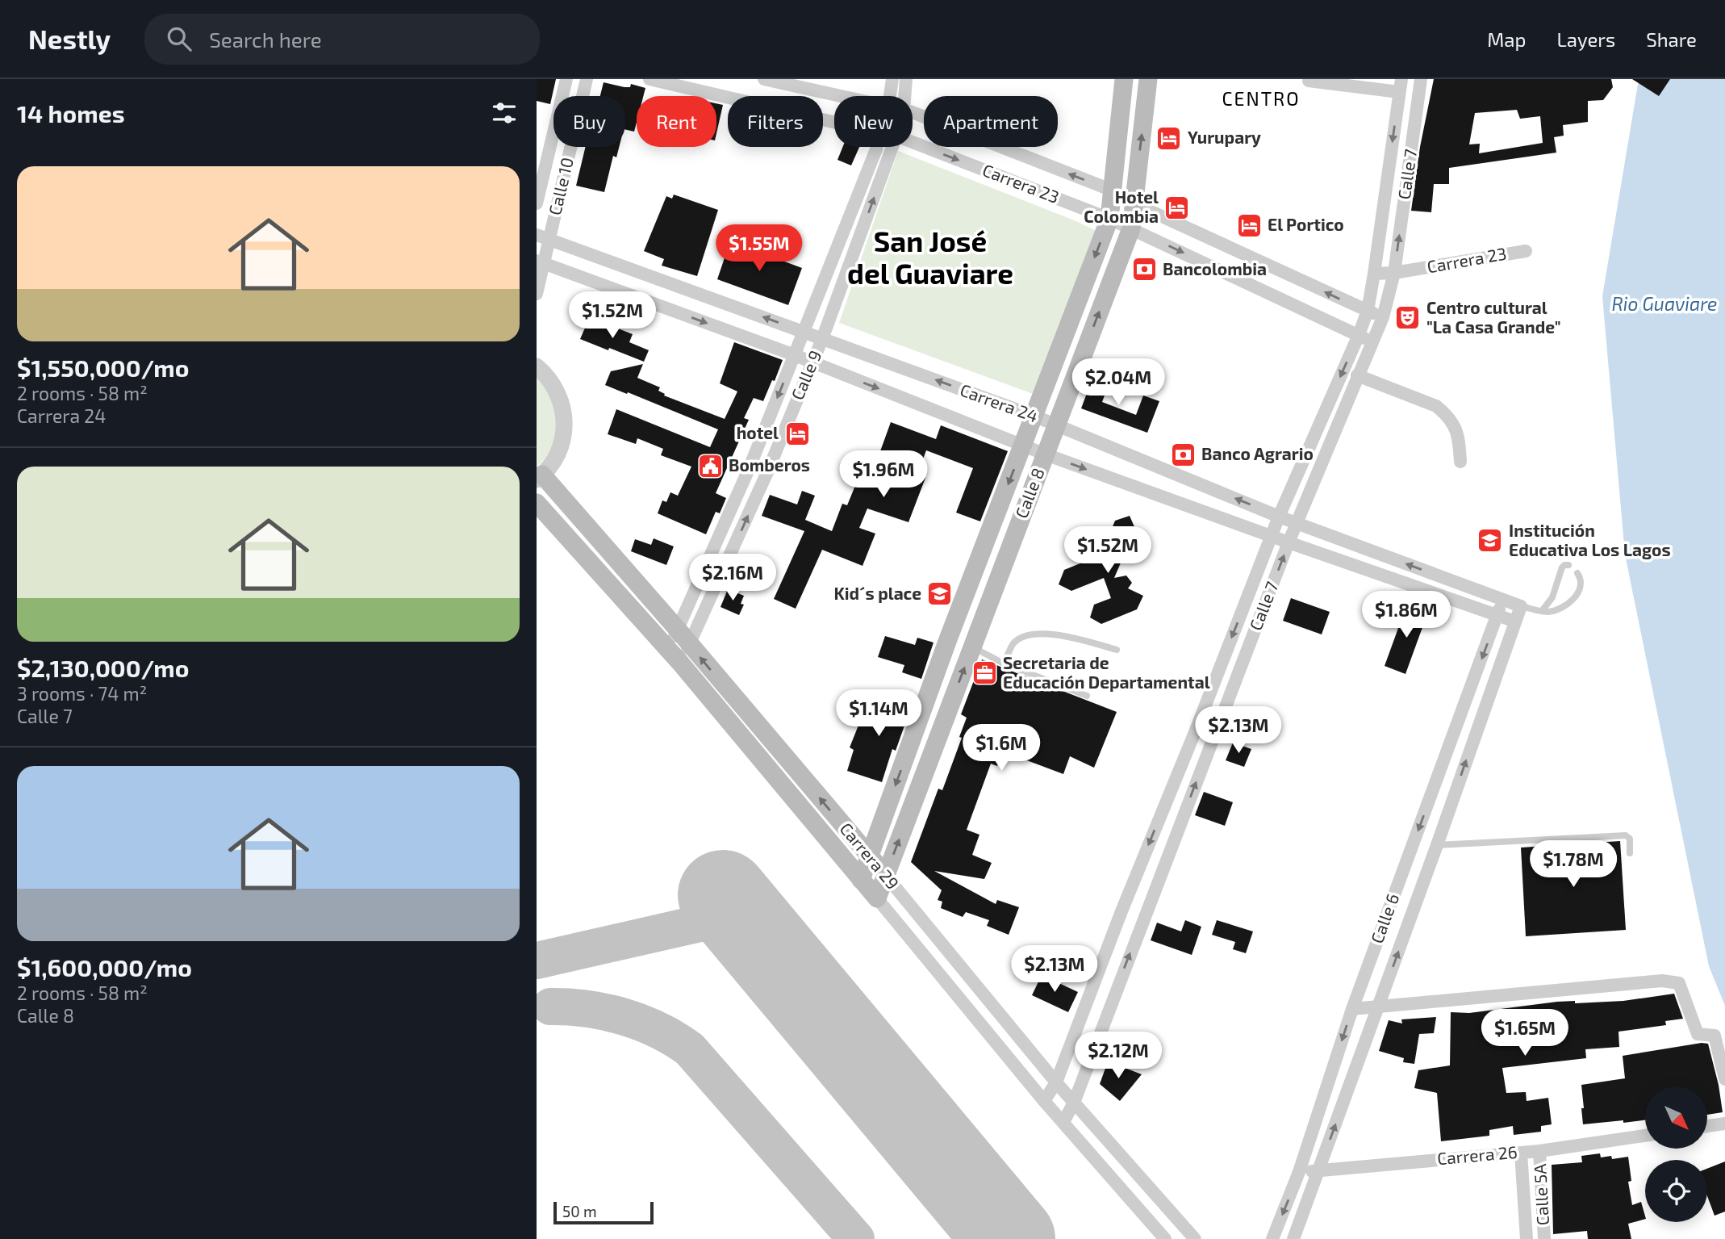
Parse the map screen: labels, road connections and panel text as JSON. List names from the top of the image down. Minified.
{"streets":{"main road":["Calle 8","Carrera 29"],"street":["Calle 7","Carrera 23","Calle 10","Calle 9","Carrera 24","Calle 6","Carrera 26","Calle 5A"]},"crossings":[["Calle 7","Carrera 23"],["Calle 7","Carrera 24"],["Calle 7","Carrera 29"],["Carrera 23","Calle 8"],["Calle 10","Carrera 24"],["Calle 9","Carrera 24"],["Calle 9","Carrera 29"],["Carrera 24","Calle 8"],["Carrera 24","Calle 6"],["Calle 8","Carrera 29"],["Calle 6","Carrera 26"],["Carrera 26","Calle 5A"]],"districts":["CENTRO","San José del Guaviare"],"water":["Rio Guaviare"],"places":{"hotel":["Yurupary","Hotel Colombia","El Portico","hotel"],"bank":["Bancolombia","Banco Agrario"],"theatre":["Centro cultural \"La Casa Grande\""],"public building":["Bomberos"],"school or university":["Institución Educativa Los Lagos","Kid´s place"],"office":["Secretaria de Educación Departamental"]},"scale_bar":"50 m","north":"bottom right","page":{"header":"Nestly","search":"Search here","nav":["Map","Layers","Share"],"heading":"14 homes","chip":["Buy","Rent","Filters","New","Apartment"],"list":[{"name":"$1,550,000/mo","note":"2 rooms · 58 m² · Carrera 24"},{"name":"$2,130,000/mo","note":"3 rooms · 74 m² · Calle 7"},{"name":"$1,600,000/mo","note":"2 rooms · 58 m² · Calle 8"}],"price":["$1.55M","$1.52M","$2.04M","$1.96M","$1.52M","$2.16M","$1.86M","$1.14M","$2.13M","$1.6M","$1.78M","$2.13M","$1.65M","$2.12M"],"scale":"50 m"}}
